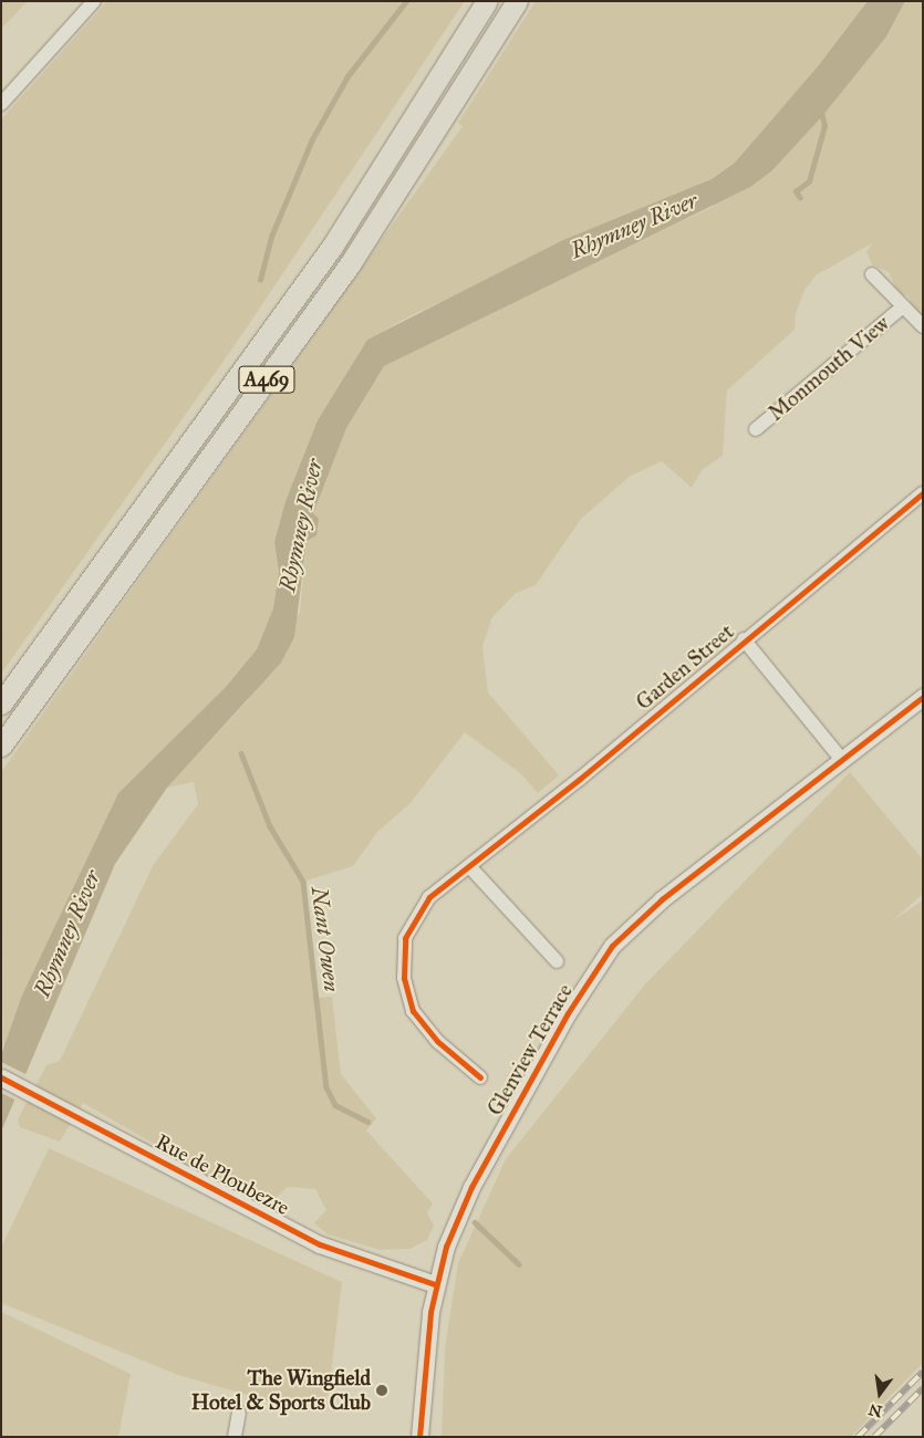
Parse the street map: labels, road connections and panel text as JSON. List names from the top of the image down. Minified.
{"streets":{"main road":["A469"],"street":["Monmouth View","Garden Street","Glenview Terrace","Rue de Ploubezre"]},"crossings":[["Glenview Terrace","Rue de Ploubezre"]],"water":["Rhymney River","Nant Owen"],"places":["The Wingfield Hotel & Sports Club"],"north":"bottom"}
